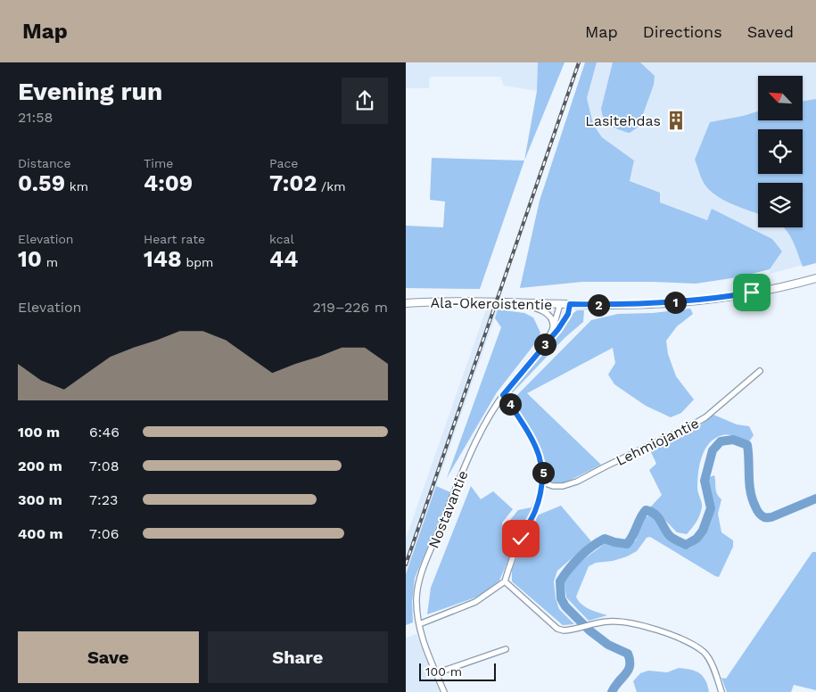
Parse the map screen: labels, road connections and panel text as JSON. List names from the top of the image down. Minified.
{"streets":{"main road":["Ala-Okeroistentie"],"street":["Lehmiojantie","Nostavantie"]},"crossings":[["Ala-Okeroistentie","Nostavantie"]],"places":{"building":["Lasitehdas"]},"scale_bar":"100 m","north":"top left","page":{"header":"Map","nav":["Map","Directions","Saved"],"heading":["Evening run","21:58"],"stats":[["Distance","0.59 km"],["Time","4:09"],["Pace","7:02 /km"],["Elevation","10 m"],["Heart rate","148 bpm"],["kcal","44"]],"chart":["Elevation","219–226 m"],"pins":["1","2","3","4","5"],"list":[{"name":"100 m","note":"6:46"},{"name":"200 m","note":"7:08"},{"name":"300 m","note":"7:23"},{"name":"400 m","note":"7:06"}],"buttons":["Save","Share"],"scale":"100 m"}}
